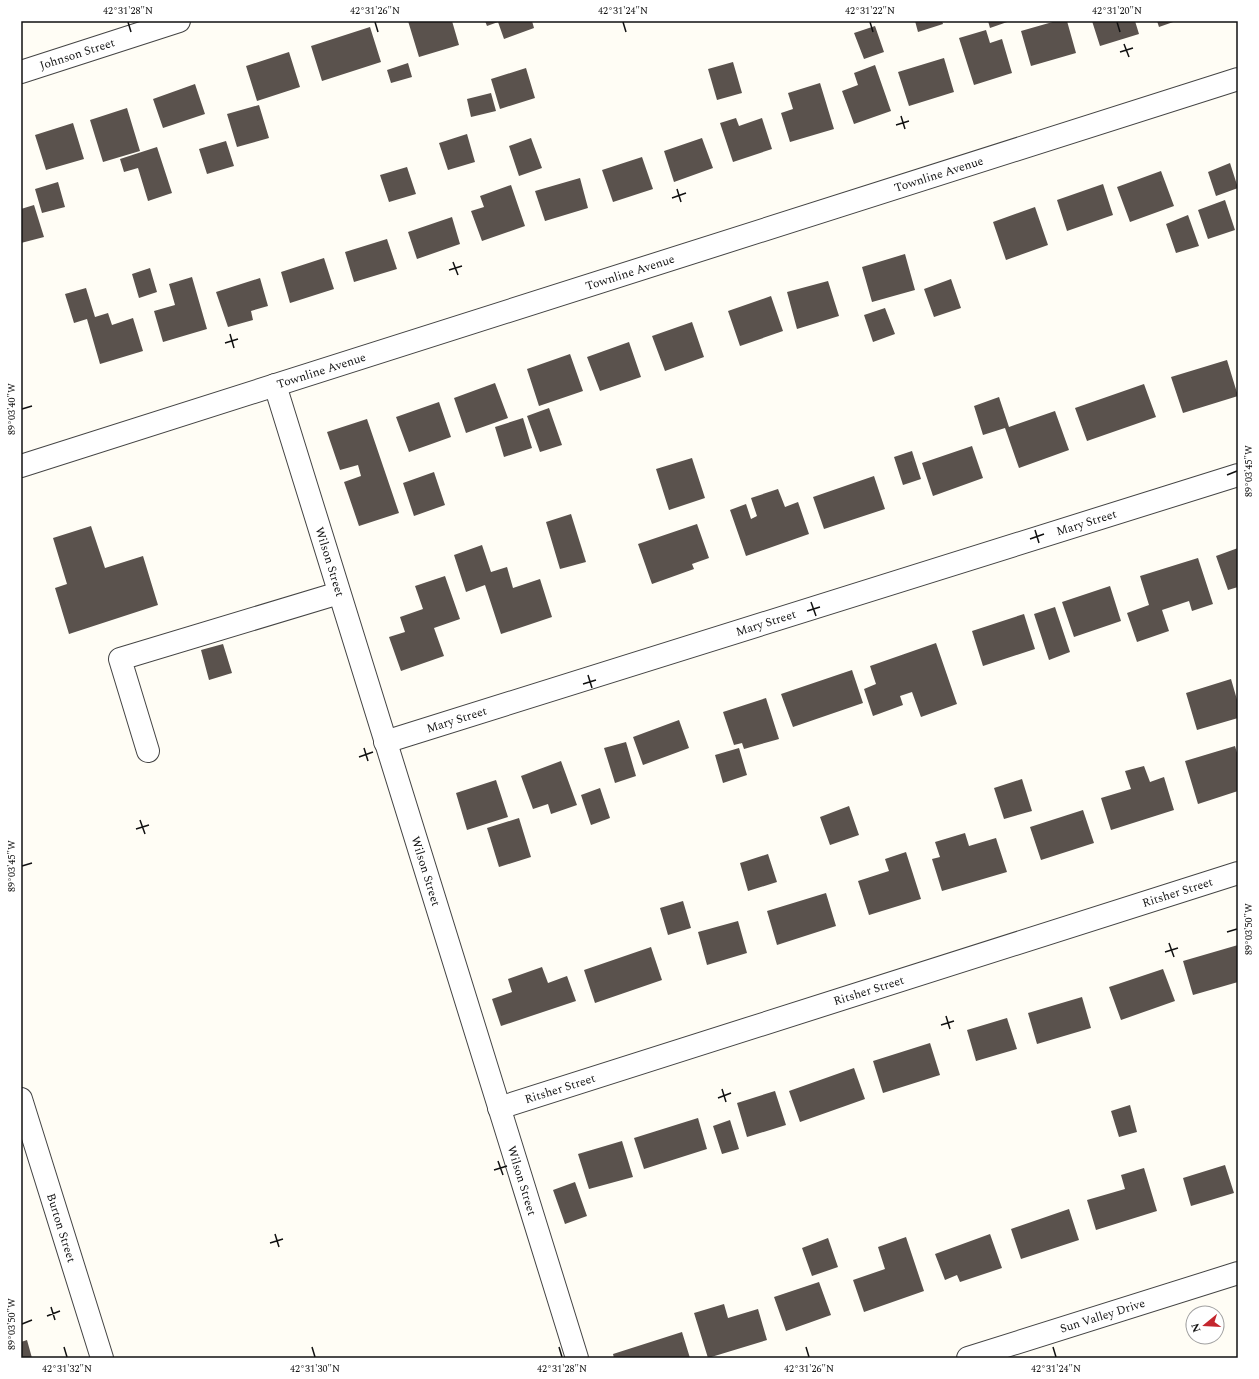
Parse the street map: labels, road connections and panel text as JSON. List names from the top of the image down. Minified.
{"streets":{"street":["Johnson Street","Townline Avenue","Mary Street","Wilson Street","Ritsher Street","Burton Street","Sun Valley Drive"]},"crossings":[["Townline Avenue","Wilson Street"],["Mary Street","Wilson Street"],["Wilson Street","Ritsher Street"]],"north":"left","coordinates":["42°31'28\"N","42°31'26\"N","42°31'24\"N","42°31'22\"N","42°31'20\"N","89°03'40\"W","89°03'45\"W","89°03'50\"W","42°31'32\"N","42°31'30\"N"]}
